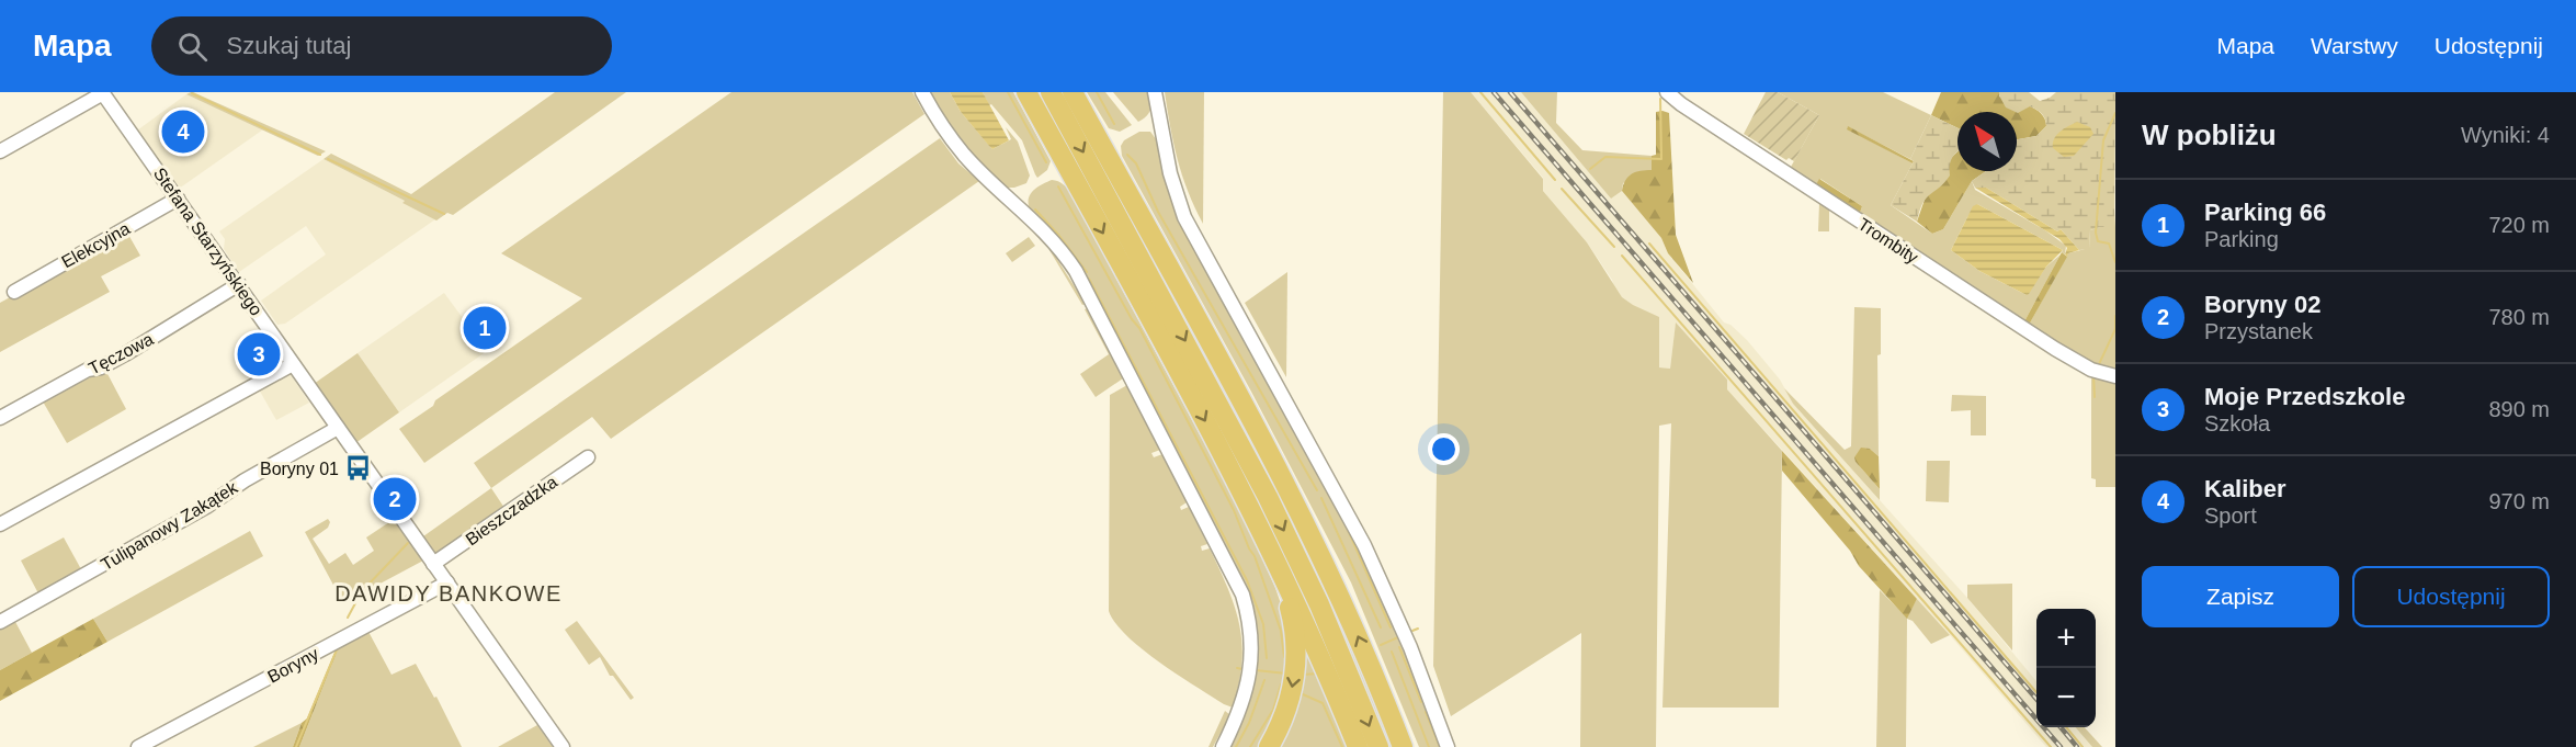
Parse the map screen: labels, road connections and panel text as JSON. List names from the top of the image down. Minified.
{"streets":{"street":["Trombity","Stefana Starzyńskiego","Elekcyjna","Tęczowa","Bieszczadzka","Tulipanowy Zakątek","Boryny"]},"crossings":[["Stefana Starzyńskiego","Elekcyjna"],["Stefana Starzyńskiego","Tęczowa"],["Stefana Starzyńskiego","Bieszczadzka"],["Stefana Starzyńskiego","Tulipanowy Zakątek"],["Stefana Starzyńskiego","Boryny"]],"districts":["DAWIDY BANKOWE"],"places":{"bus stop":["Boryny 01"]},"north":"top left","page":{"header":"Mapa","search":"Szukaj tutaj","nav":["Mapa","Warstwy","Udostępnij"],"heading":["W pobliżu","Wyniki: 4"],"pins":["4","1","3","2"],"list":[{"mark":"1","name":"Parking 66","note":"Parking","value":"720 m"},{"mark":"2","name":"Boryny 02","note":"Przystanek","value":"780 m"},{"mark":"3","name":"Moje Przedszkole","note":"Szkoła","value":"890 m"},{"mark":"4","name":"Kaliber","note":"Sport","value":"970 m"}],"buttons":["Zapisz","Udostępnij"],"map_buttons":["+","−"]}}
